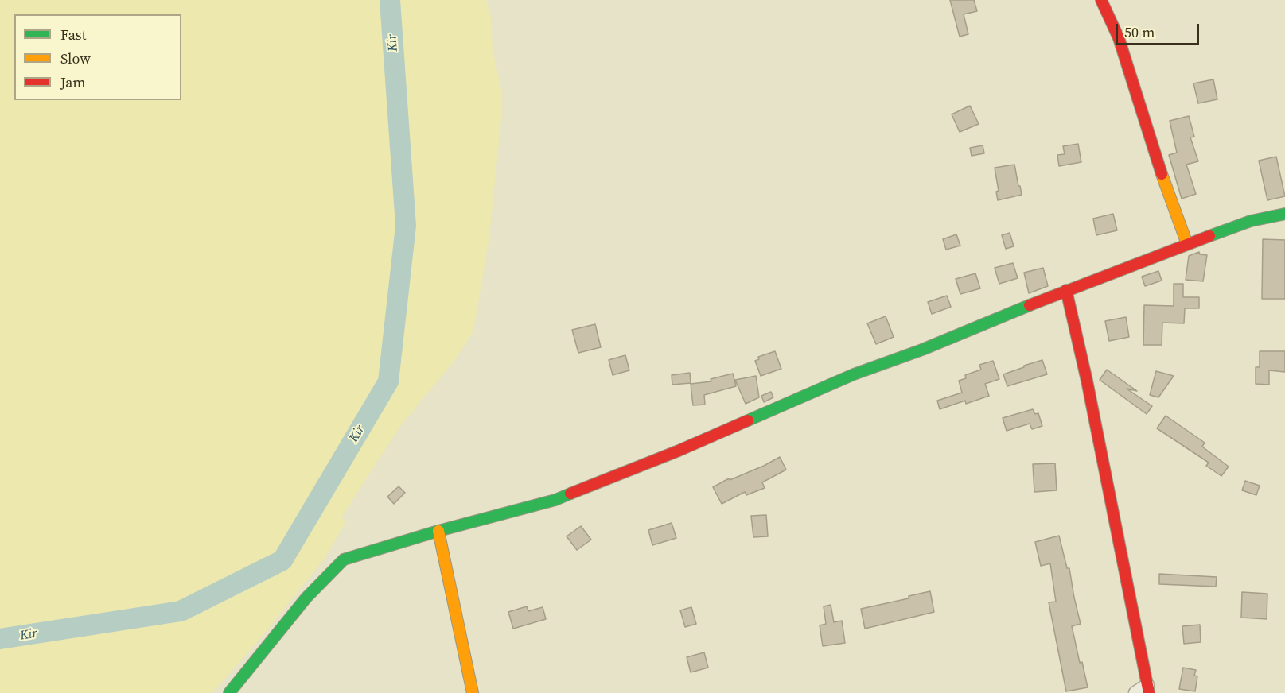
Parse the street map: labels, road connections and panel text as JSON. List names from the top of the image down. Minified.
{"water":["Kir"],"legend":["Fast","Slow","Jam"],"scale_bar":"50 m"}
